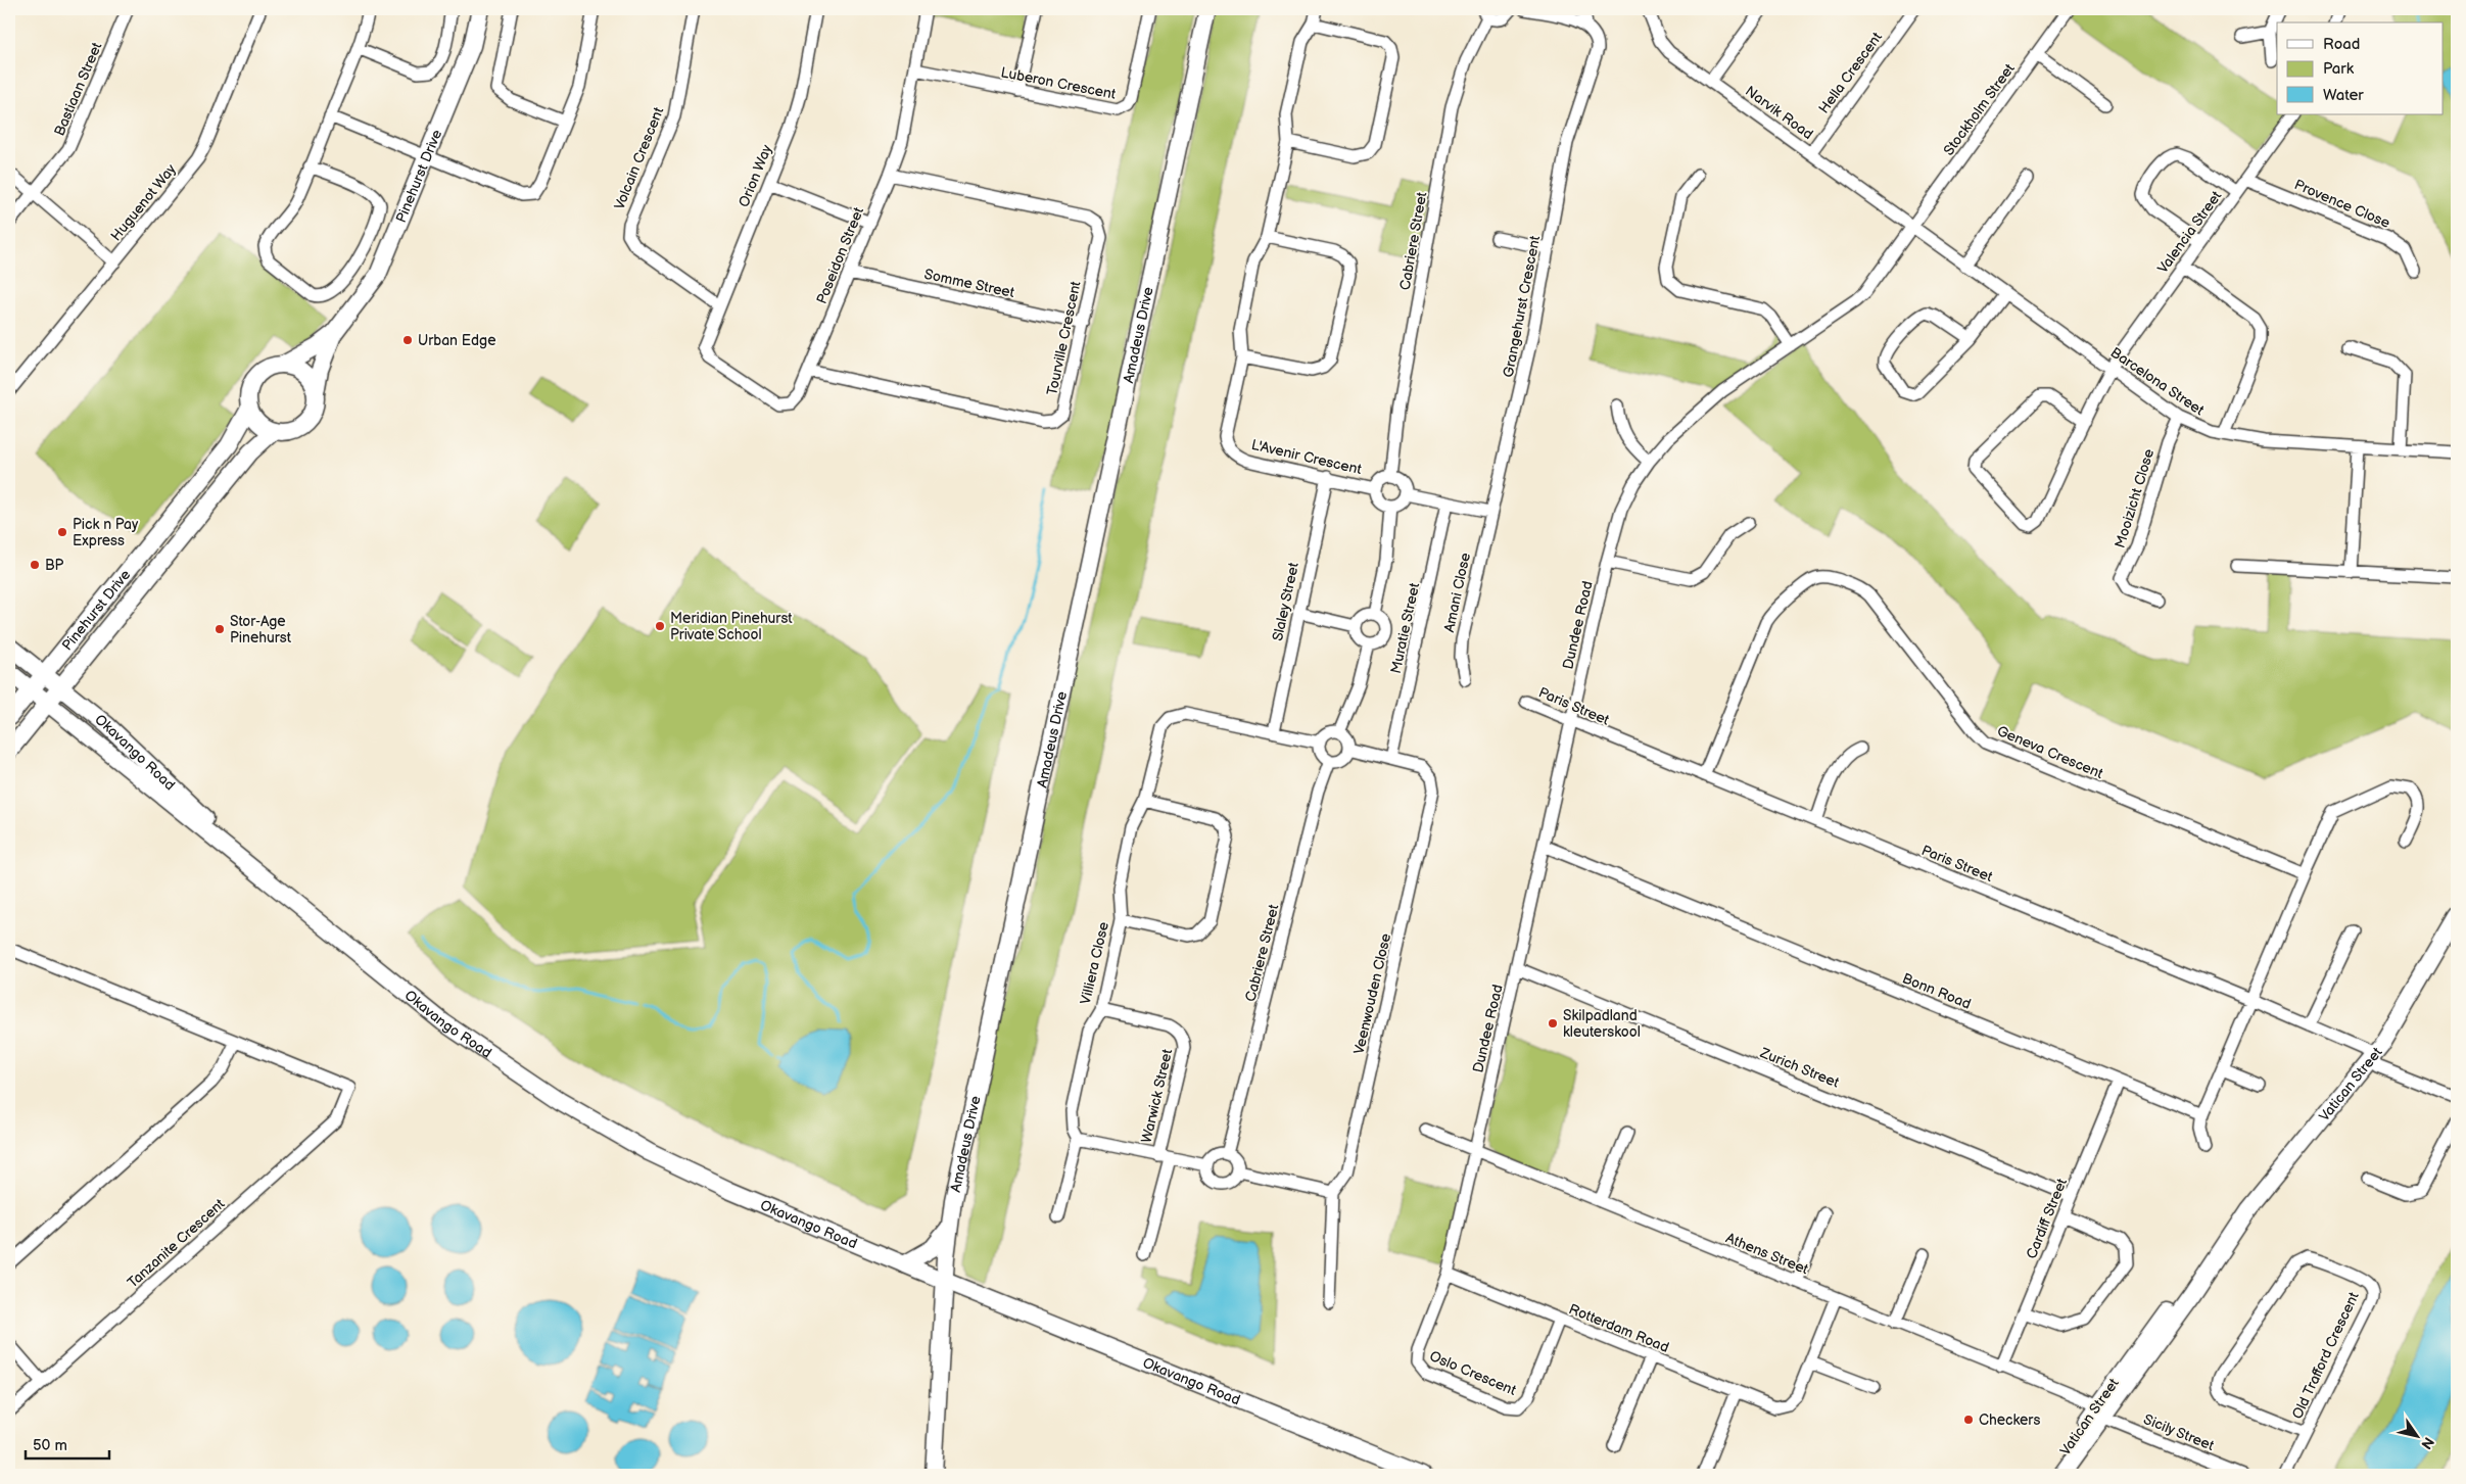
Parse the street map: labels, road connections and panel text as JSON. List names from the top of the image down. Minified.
{"streets":{"street":["Hella Crescent","Luberon Crescent","Bastiaan Street","Stockholm Street","Narvik Road","Volcain Crescent","Orion Way","Pinehurst Drive","Huguenot Way","Provence Close","Valencia Street","Cabriere Street","Poseidon Street","Somme Street","Grangehurst Crescent","Amadeus Drive","Tourville Crescent","Barcelona Street","L'Avenir Crescent","Mooizicht Close","Amani Close","Slaley Street","Dundee Road","Muratie Street","Paris Street","Geneva Crescent","Okavango Road","Villiera Close","Bonn Road","Veenwouden Close","Zurich Street","Vatican Street","Warwick Street","Cardiff Street","Tanzanite Crescent","Athens Street","Rotterdam Road","Old Trafford Crescent","Oslo Crescent","Sicily Street"]},"crossings":[["Hella Crescent","Narvik Road"],["Luberon Crescent","Poseidon Street"],["Stockholm Street","Narvik Road"],["Stockholm Street","Barcelona Street"],["Stockholm Street","Dundee Road"],["Narvik Road","Barcelona Street"],["Narvik Road","Dundee Road"],["Volcain Crescent","Orion Way"],["Orion Way","Poseidon Street"],["Pinehurst Drive","Okavango Road"],["Provence Close","Valencia Street"],["Valencia Street","Barcelona Street"],["Cabriere Street","L'Avenir Crescent"],["Cabriere Street","Villiera Close"],["Cabriere Street","Veenwouden Close"],["Poseidon Street","Somme Street"],["Poseidon Street","Tourville Crescent"],["Somme Street","Tourville Crescent"],["Grangehurst Crescent","Amani Close"],["Amadeus Drive","Okavango Road"],["Barcelona Street","Mooizicht Close"],["Barcelona Street","Dundee Road"],["L'Avenir Crescent","Slaley Street"],["Slaley Street","Villiera Close"],["Dundee Road","Paris Street"],["Dundee Road","Bonn Road"],["Dundee Road","Zurich Street"],["Dundee Road","Athens Street"],["Muratie Street","Veenwouden Close"],["Paris Street","Geneva Crescent"],["Paris Street","Vatican Street"],["Villiera Close","Veenwouden Close"],["Villiera Close","Warwick Street"],["Bonn Road","Cardiff Street"],["Zurich Street","Cardiff Street"],["Vatican Street","Athens Street"],["Vatican Street","Sicily Street"],["Cardiff Street","Athens Street"],["Athens Street","Rotterdam Road"],["Athens Street","Sicily Street"],["Rotterdam Road","Oslo Crescent"]],"places":["Urban Edge","Pick n Pay Express","BP","Meridian Pinehurst Private School","Stor-Age Pinehurst","Skilpadland kleuterskool","Checkers"],"legend":["Road","Park","Water"],"scale_bar":"50 m","north":"bottom right"}
